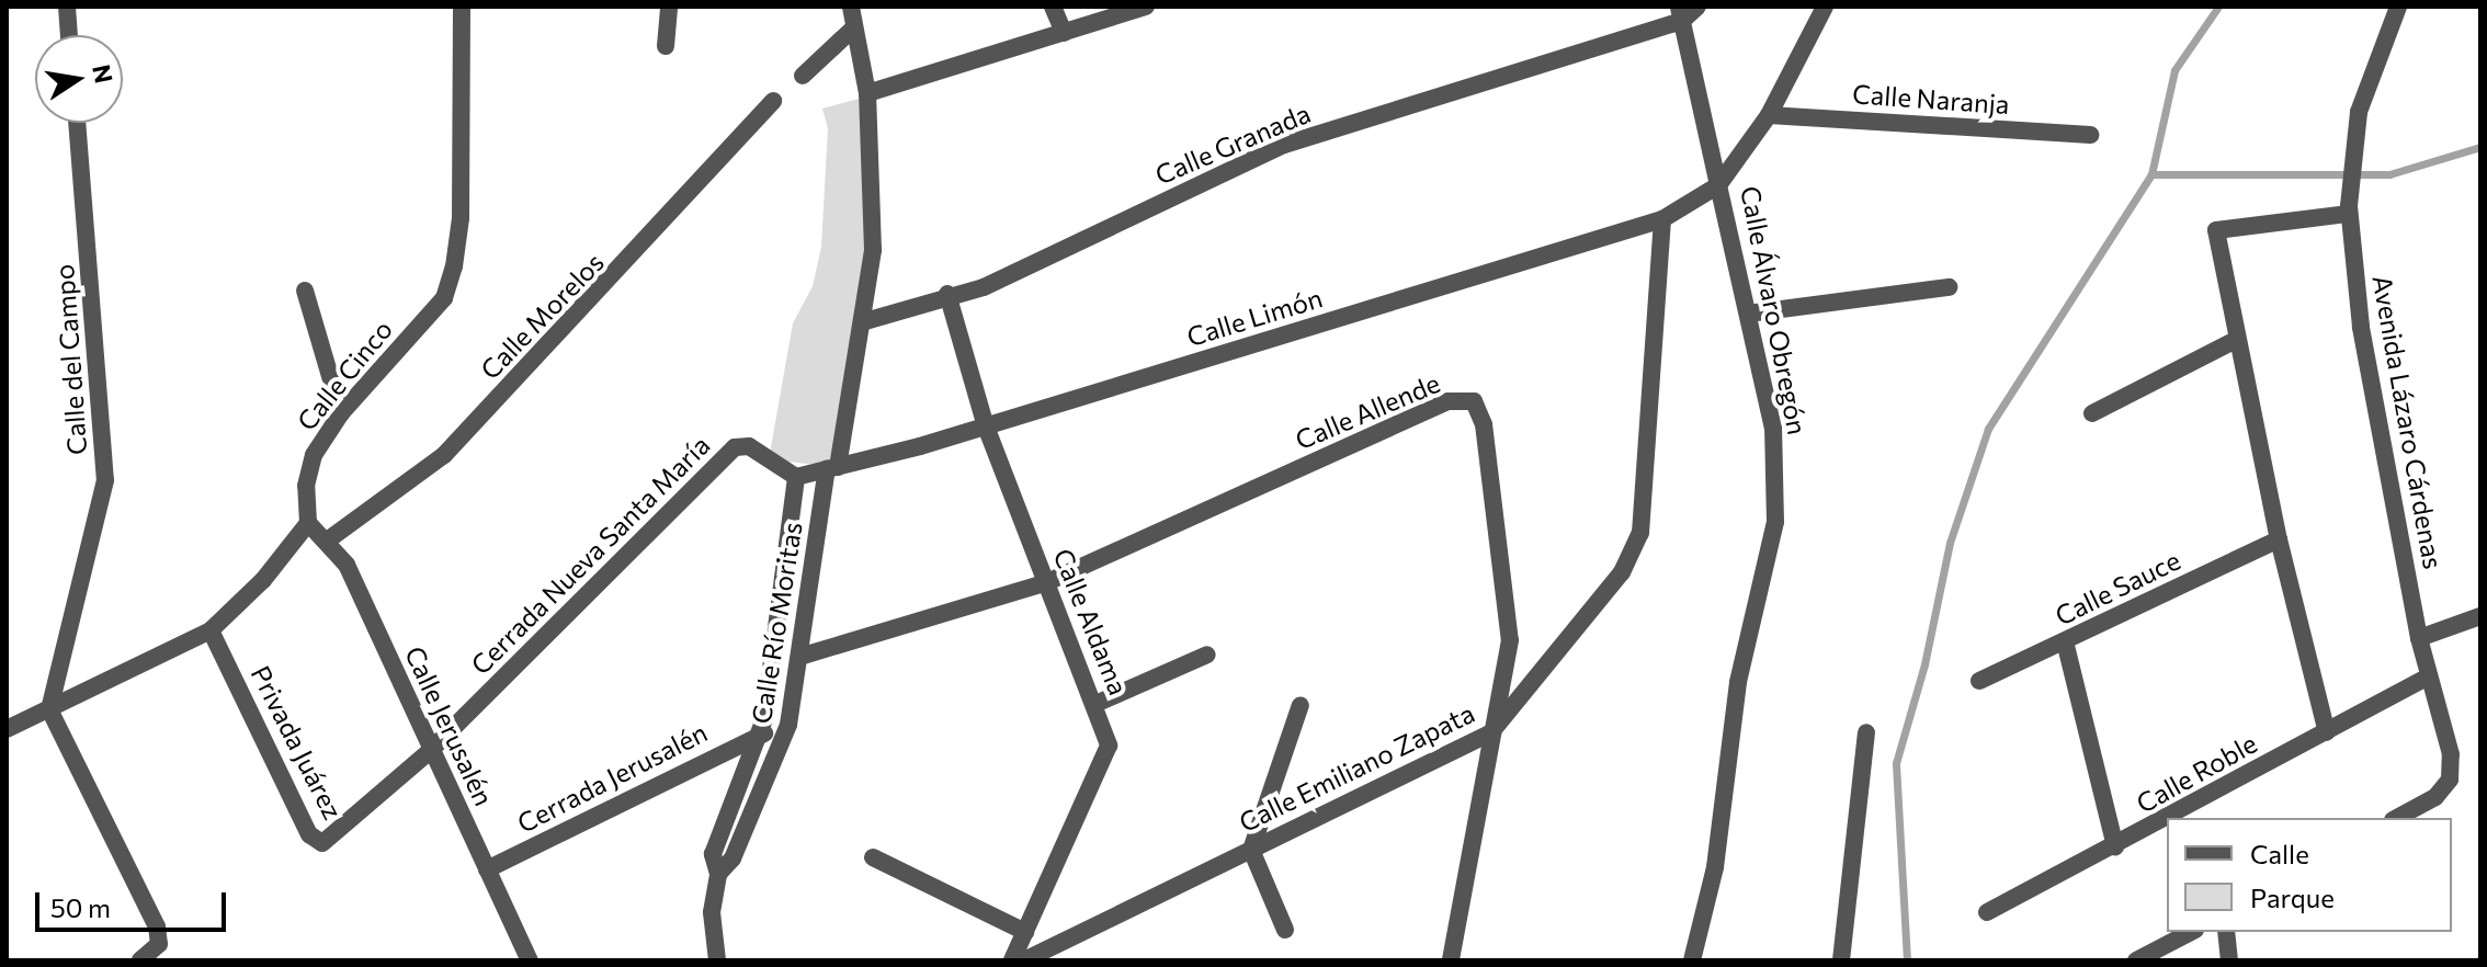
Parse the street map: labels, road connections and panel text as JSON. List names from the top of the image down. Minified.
{"streets":{"street":["Calle Naranja","Calle Granada","Calle Álvaro Obregón","Calle Morelos","Calle Limón","Calle del Campo","Calle Cinco","Calle Allende","Avenida Lázaro Cárdenas","Cerrada Nueva Santa María","Calle Sauce","Calle Aldama","Calle Río Moritas","Calle Jerusalén","Privada Juárez","Calle Emiliano Zapata","Calle Roble","Cerrada Jerusalén"]},"crossings":[["Calle Naranja","Calle Álvaro Obregón"],["Calle Granada","Calle Aldama"],["Calle Granada","Calle Río Moritas"],["Calle Álvaro Obregón","Calle Limón"],["Calle Morelos","Calle Jerusalén"],["Calle Limón","Cerrada Nueva Santa María"],["Calle Limón","Calle Aldama"],["Calle Limón","Calle Río Moritas"],["Calle Limón","Calle Emiliano Zapata"],["Calle Cinco","Calle Jerusalén"],["Calle Allende","Calle Aldama"],["Calle Allende","Calle Río Moritas"],["Calle Allende","Calle Emiliano Zapata"],["Avenida Lázaro Cárdenas","Calle Roble"],["Cerrada Nueva Santa María","Calle Río Moritas"],["Cerrada Nueva Santa María","Calle Jerusalén"],["Cerrada Nueva Santa María","Privada Juárez"],["Calle Río Moritas","Cerrada Jerusalén"],["Calle Jerusalén","Privada Juárez"],["Calle Jerusalén","Cerrada Jerusalén"]],"legend":["Calle","Parque"],"scale_bar":"50 m","north":"right"}
